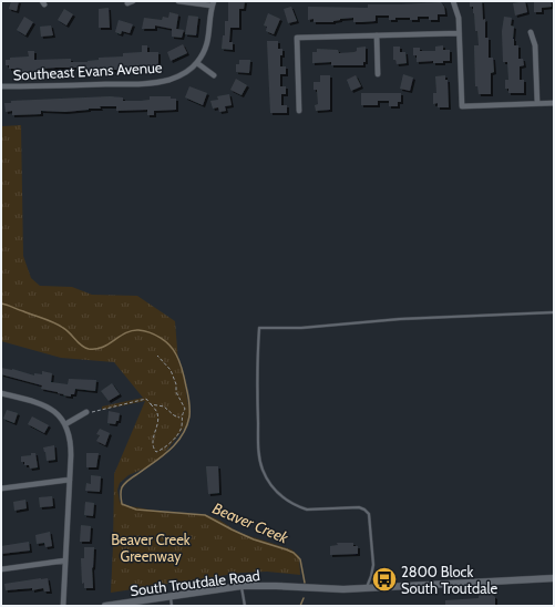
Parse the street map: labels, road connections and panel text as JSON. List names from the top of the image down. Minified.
{"streets":{"main road":["South Troutdale Road"],"street":["Southeast Evans Avenue"]},"water":["Beaver Creek"],"parks":["Beaver Creek Greenway"],"places":{"bus stop":["2800 Block South Troutdale"]}}
